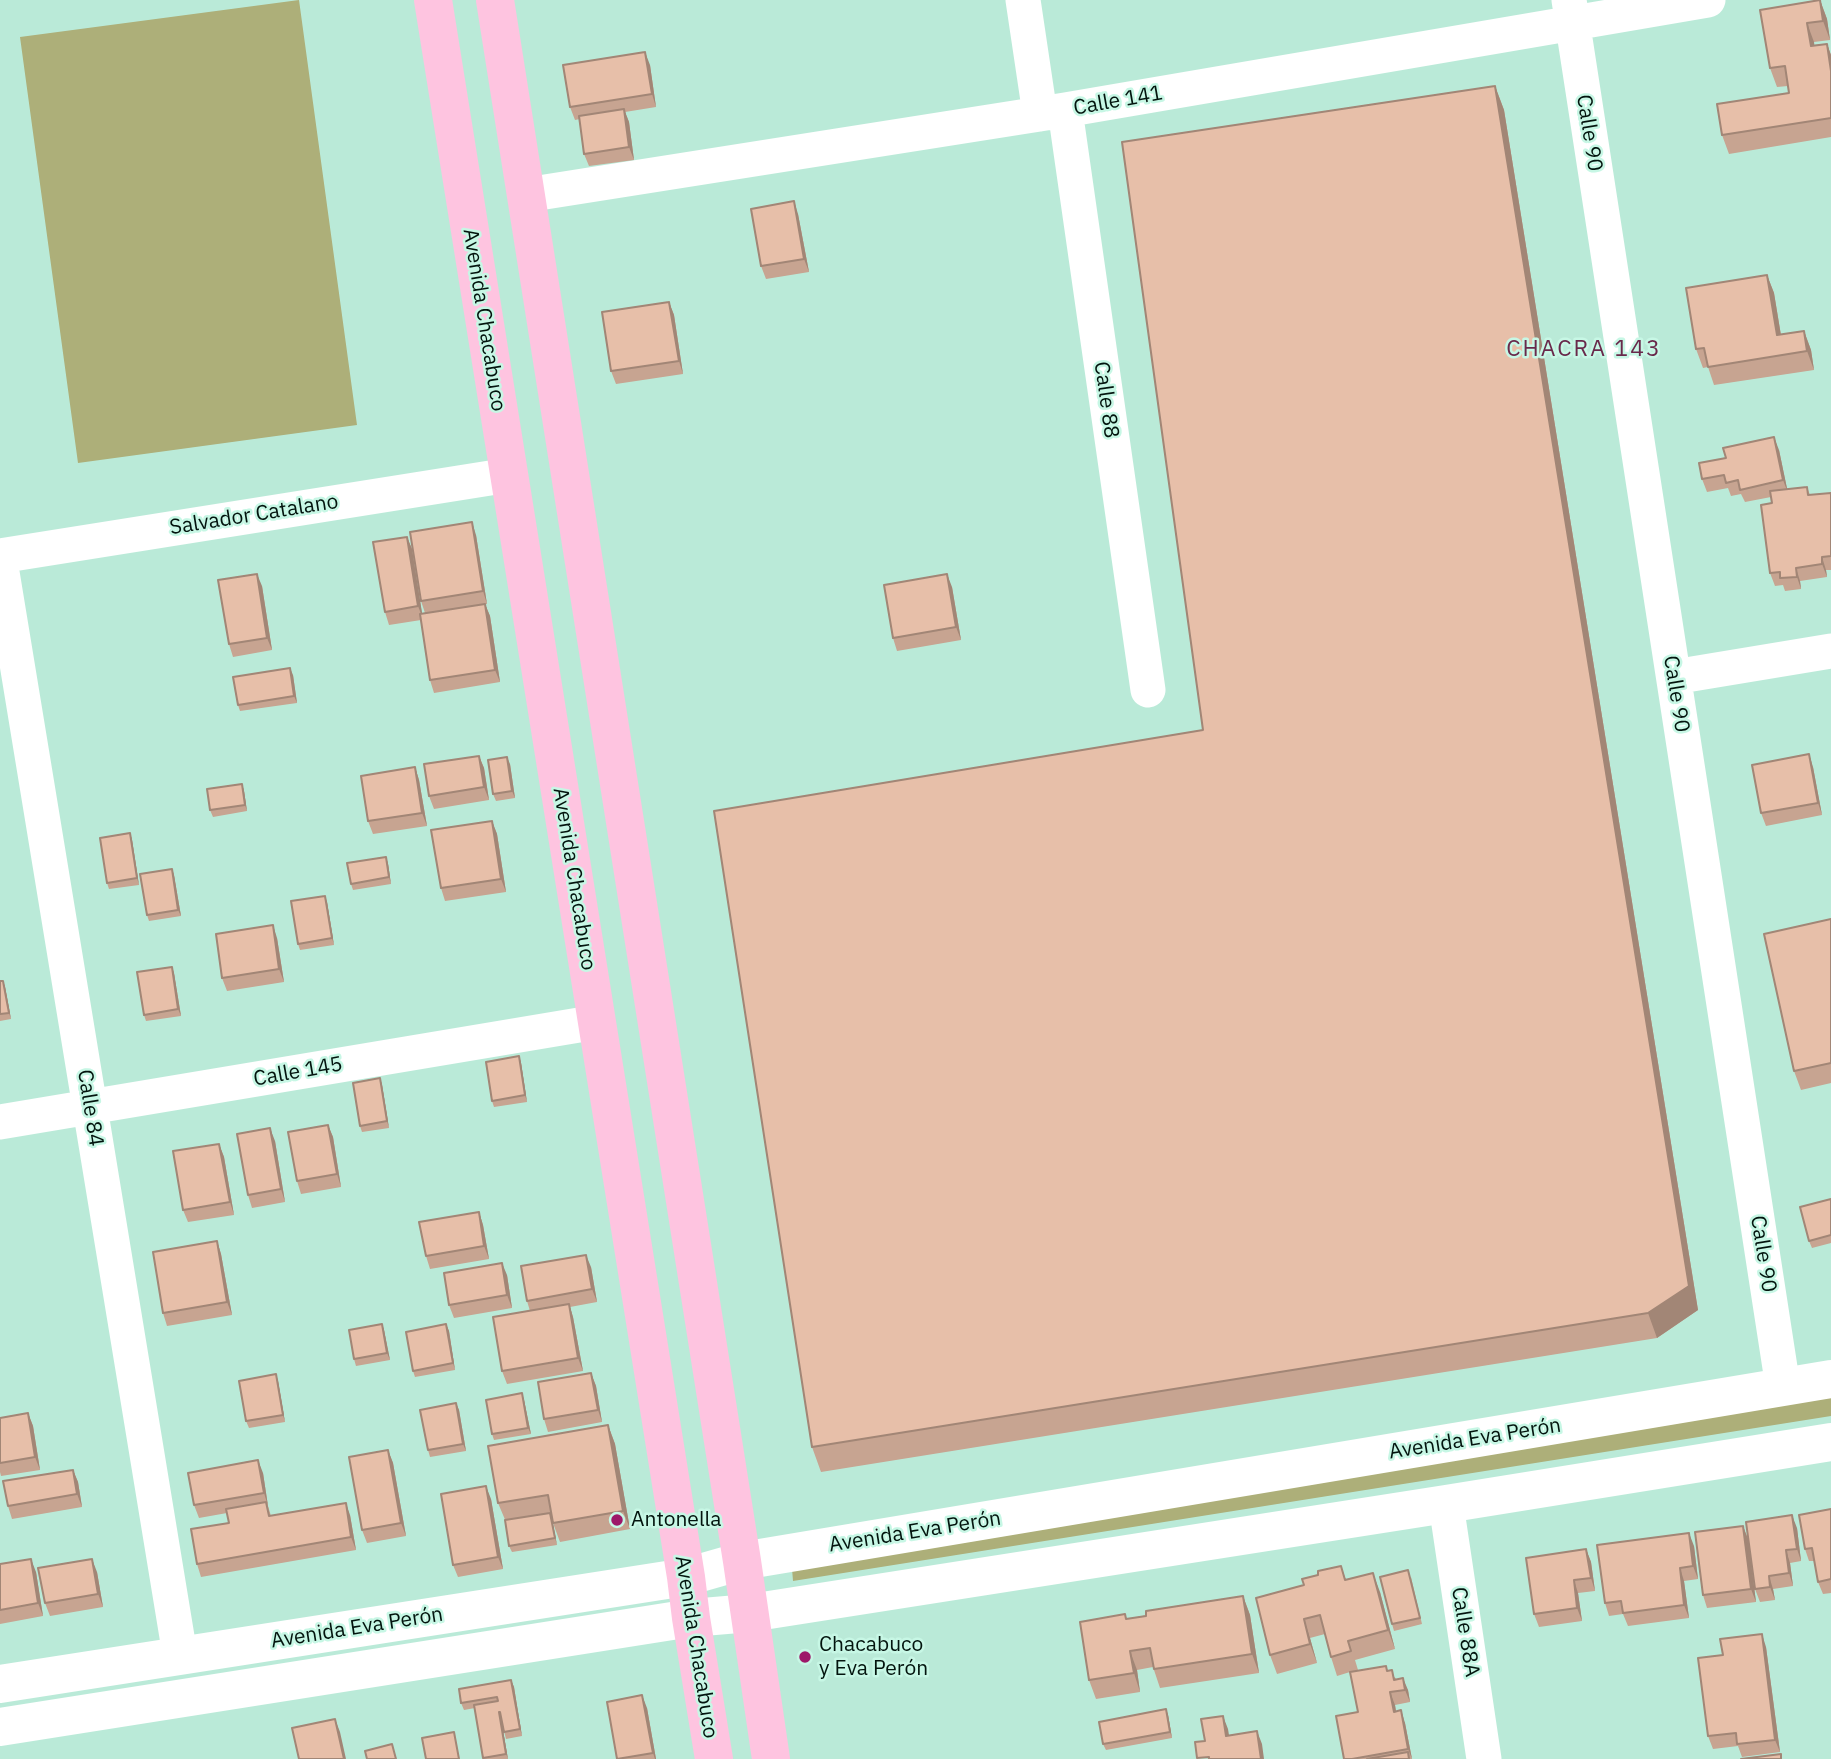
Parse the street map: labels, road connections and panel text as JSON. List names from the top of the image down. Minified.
{"streets":{"main road":["Avenida Chacabuco"],"street":["Calle 141","Calle 90","Calle 88","Salvador Catalano","Calle 145","Calle 84","Avenida Eva Perón","Calle 88A"]},"crossings":[["Calle 141","Calle 90"],["Calle 141","Calle 88"],["Calle 90","Avenida Eva Perón"],["Avenida Chacabuco","Salvador Catalano"],["Avenida Chacabuco","Calle 145"],["Avenida Chacabuco","Avenida Eva Perón"],["Salvador Catalano","Calle 84"],["Calle 145","Calle 84"],["Calle 84","Avenida Eva Perón"],["Avenida Eva Perón","Calle 88A"]],"districts":["CHACRA 143"],"places":["Antonella","Chacabuco y Eva Perón"]}
